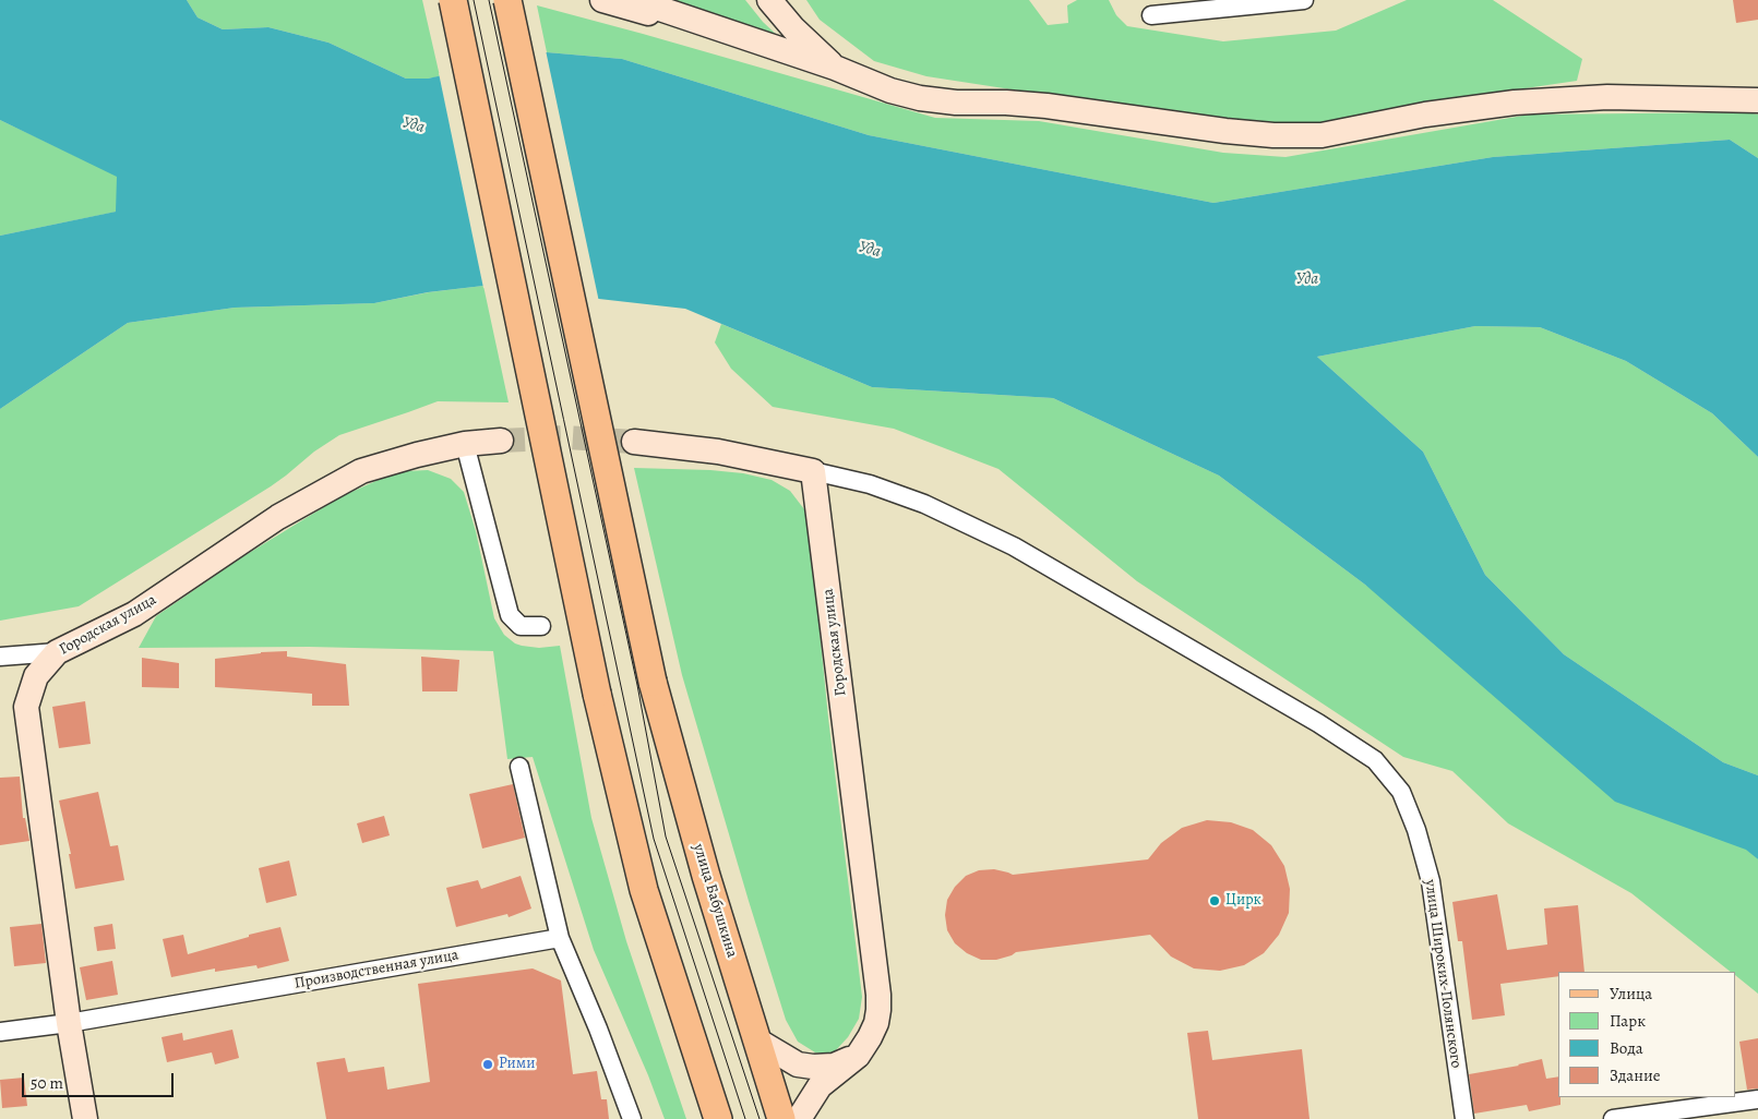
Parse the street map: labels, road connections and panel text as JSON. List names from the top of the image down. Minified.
{"streets":{"main road":["улица Бабушкина"],"street":["Городская улица","Производственная улица","улица Широких-Полянского"]},"crossings":[["Городская улица","Производственная улица"],["Городская улица","улица Широких-Полянского"]],"water":["Уда"],"places":["Цирк","Рими"],"legend":["Улица","Парк","Вода","Здание"],"scale_bar":"50 m"}
